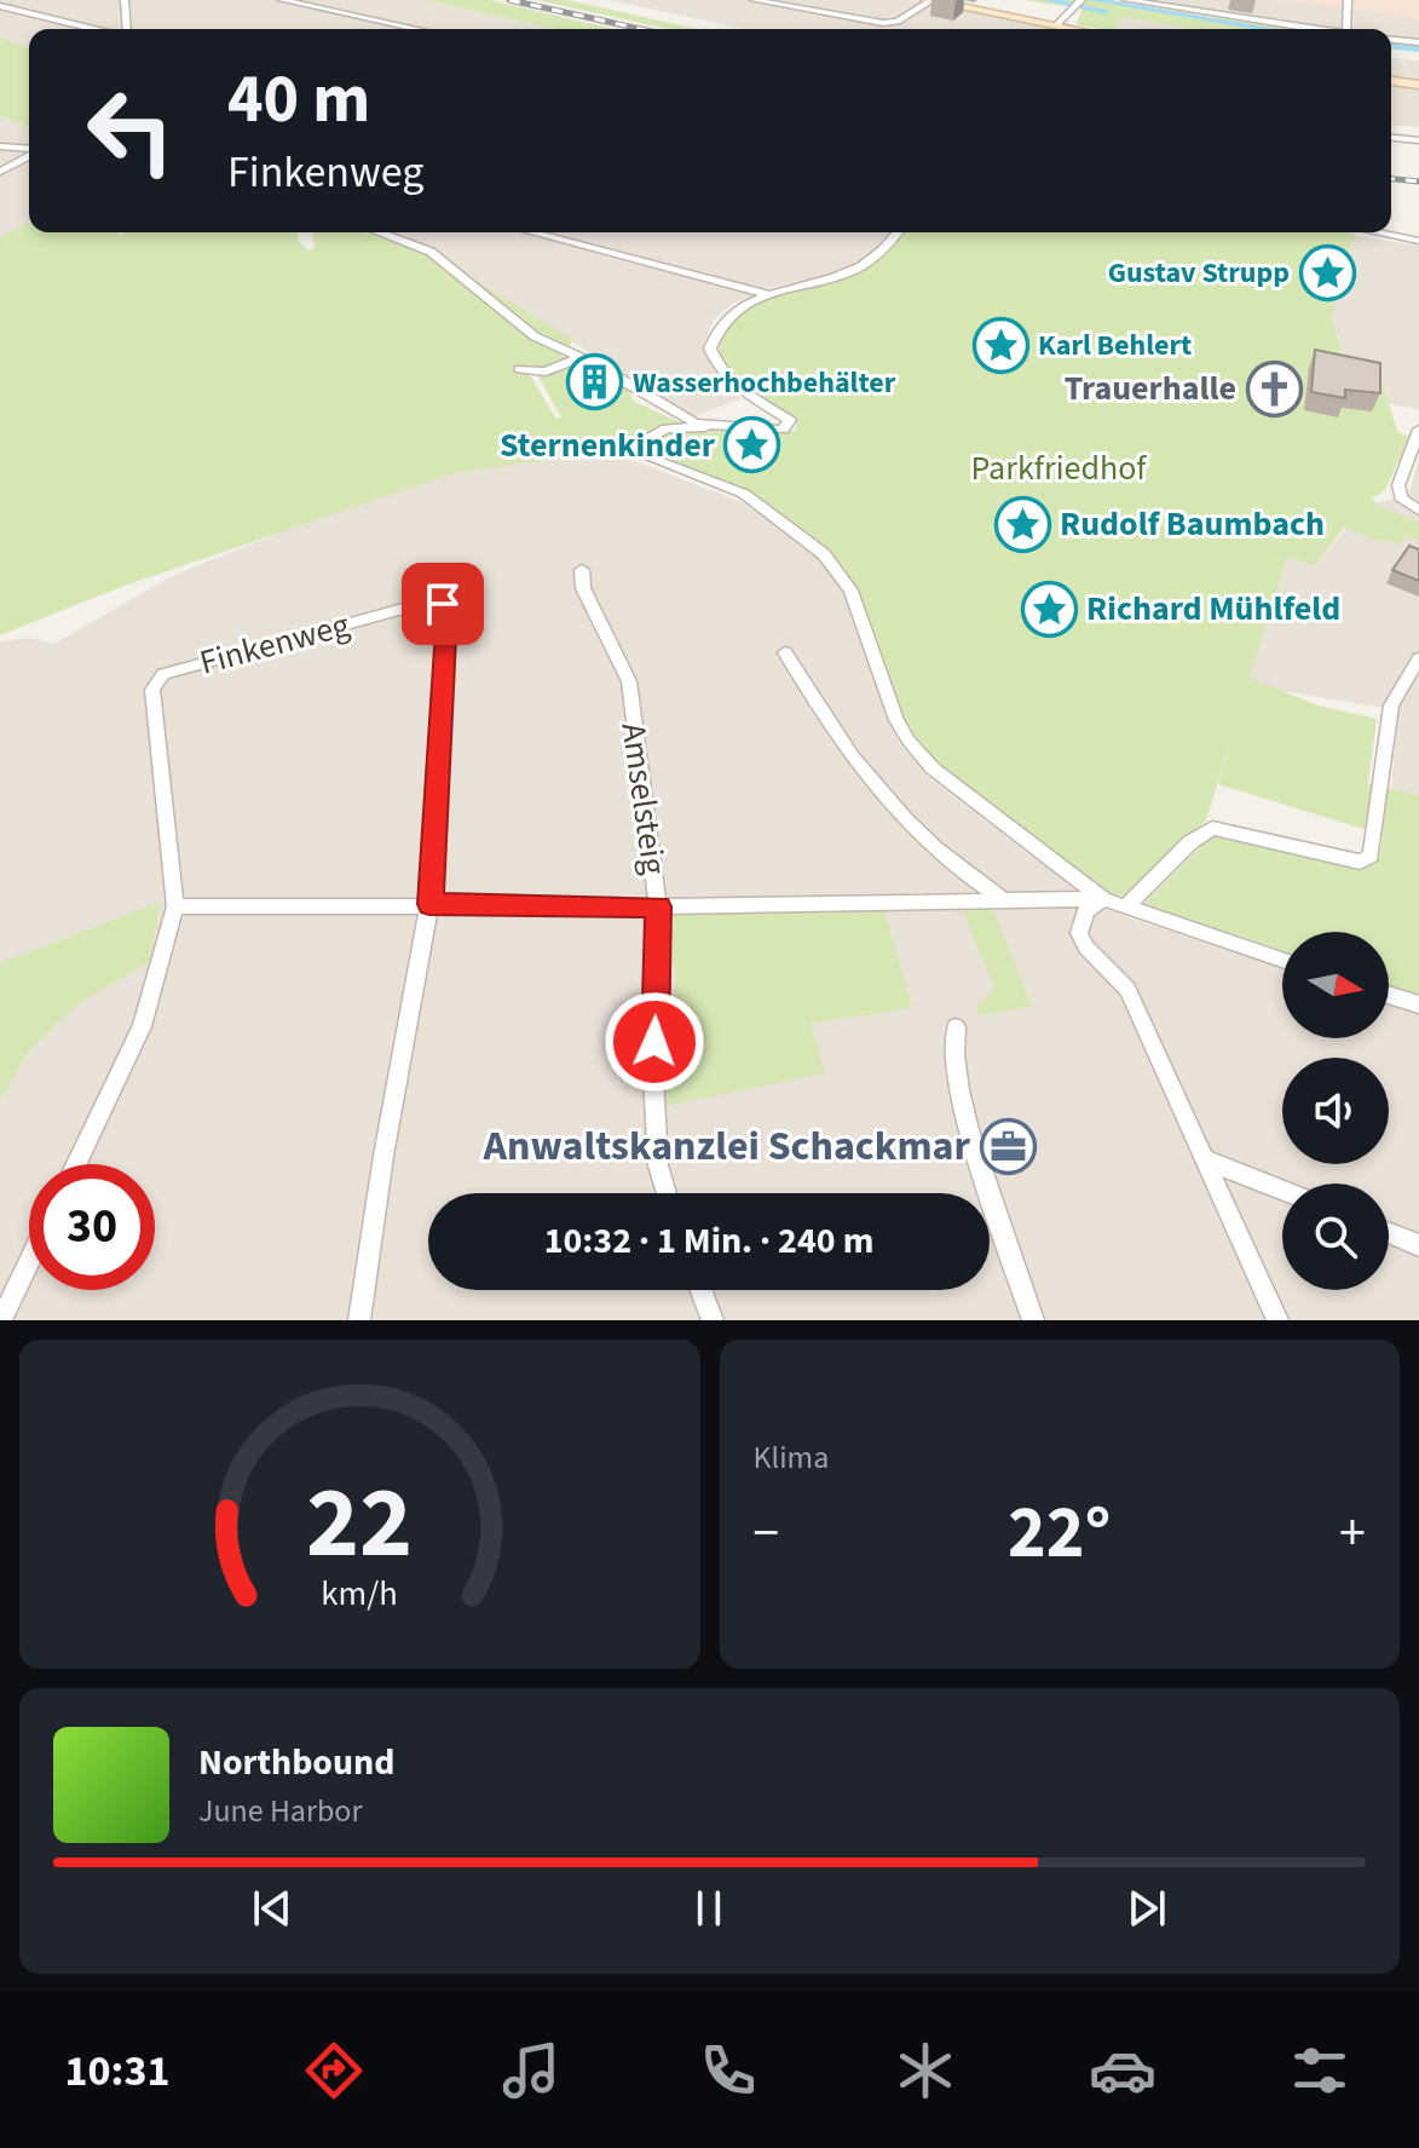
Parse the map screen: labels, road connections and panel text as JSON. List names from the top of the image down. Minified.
{"streets":{"street":["Finkenweg","Amselsteig"]},"parks":["Parkfriedhof"],"places":{"place":["Gustav Strupp","Karl Behlert","Sternenkinder","Rudolf Baumbach","Richard Mühlfeld"],"building":["Wasserhochbehälter"],"church":["Trauerhalle"],"office":["Anwaltskanzlei Schackmar"]},"north":"right","page":{"turn":["40 m","Finkenweg"],"limit":"30","trip":"10:32 · 1 Min. · 240 m","tile":"Klima","heat":["−","22°","+"],"song":["Northbound","June Harbor"],"tabs":"10:31","gauge":["22","km/h"]}}
